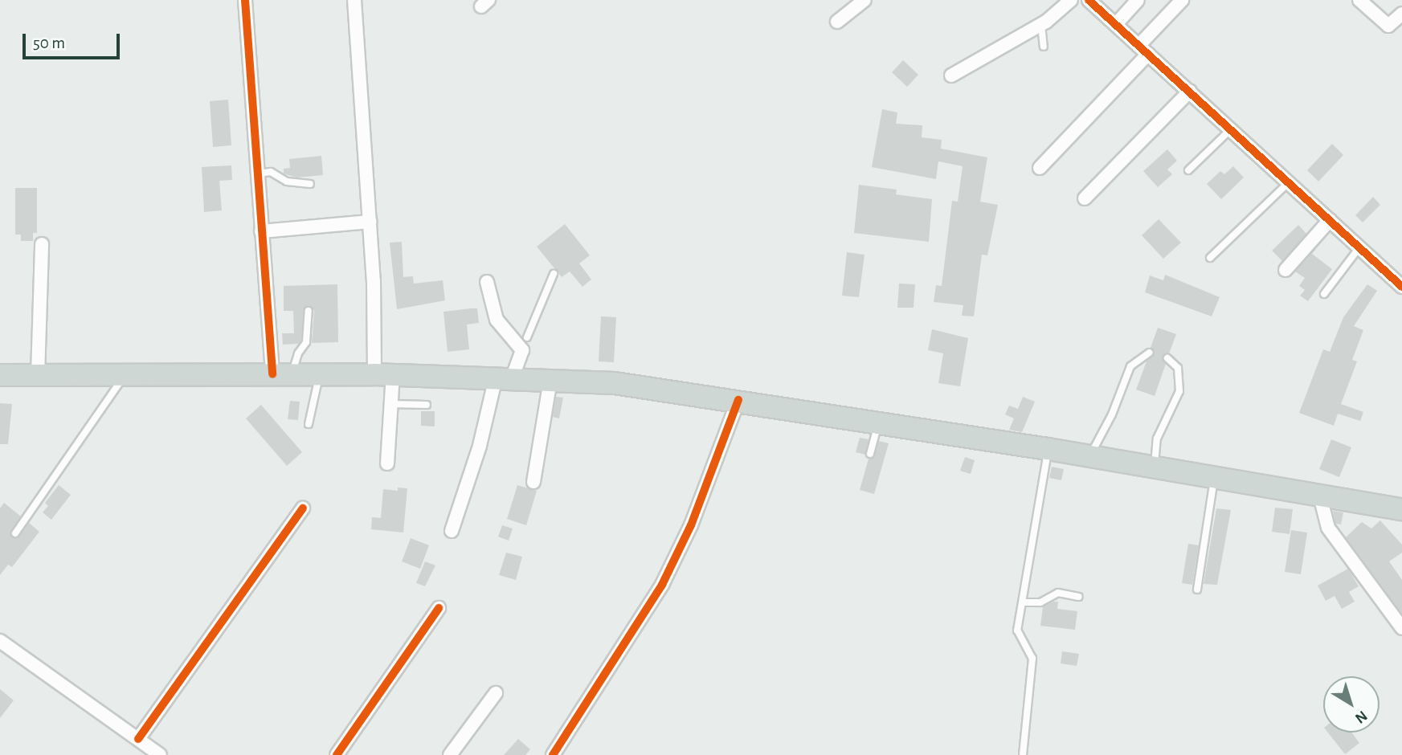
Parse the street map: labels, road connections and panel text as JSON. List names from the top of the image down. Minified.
{"scale_bar":"50 m","north":"bottom right"}
